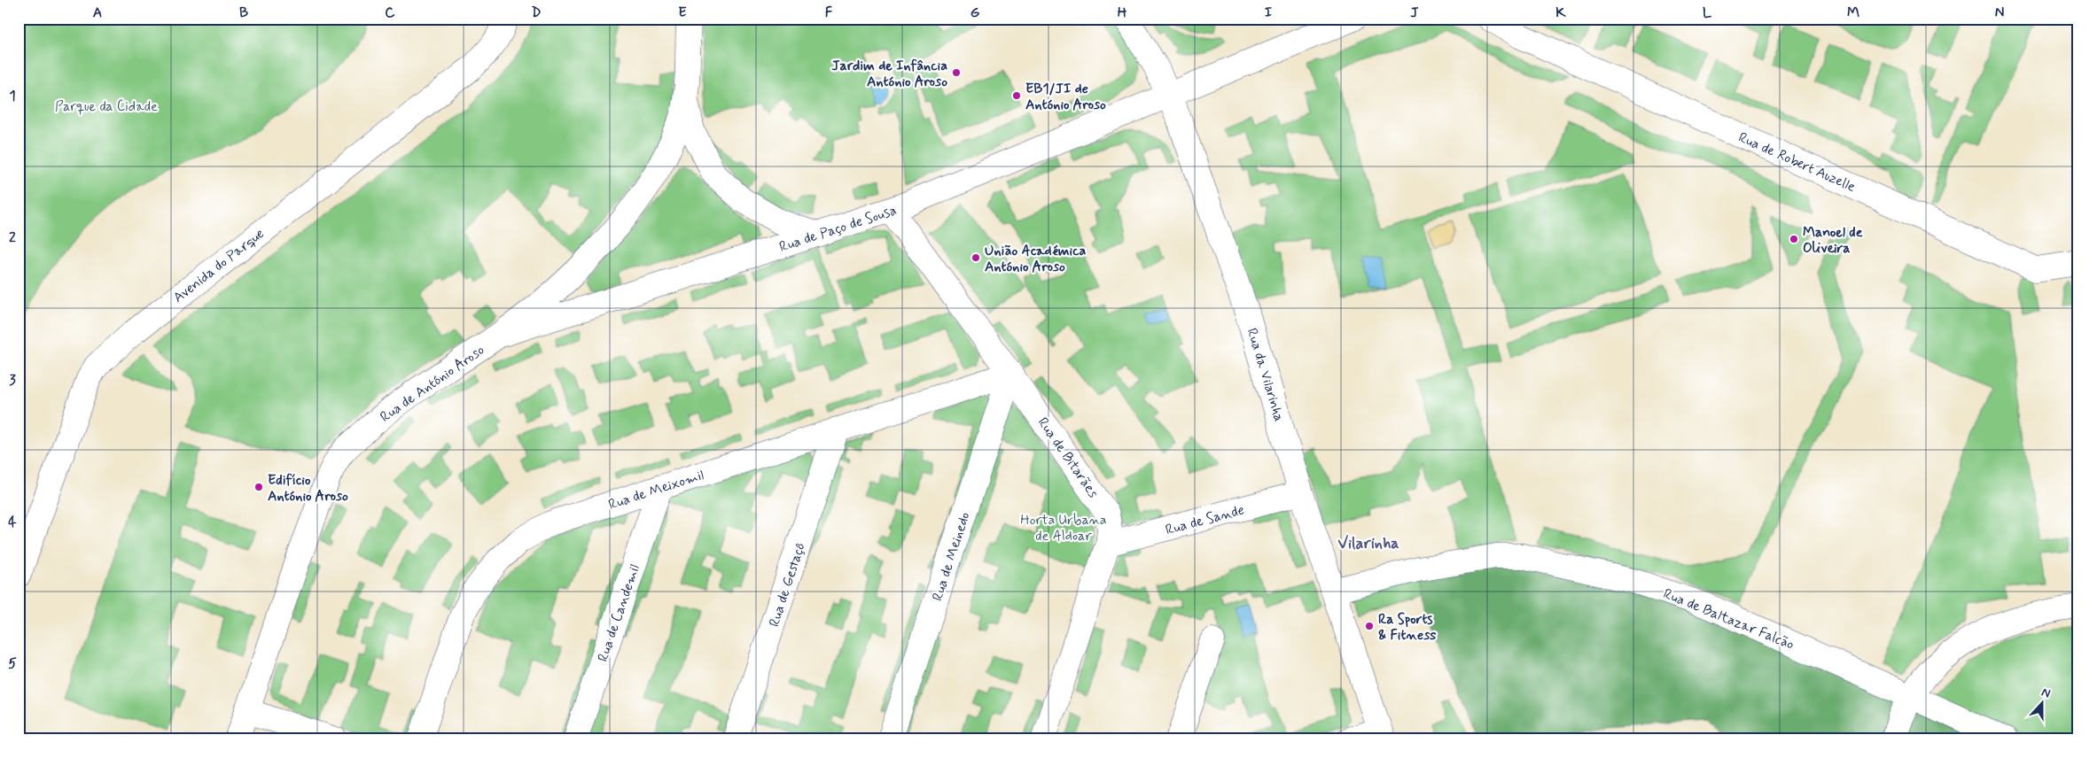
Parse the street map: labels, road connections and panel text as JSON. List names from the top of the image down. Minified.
{"streets":{"street":["Rua de Robert Auzelle","Rua de Paço de Sousa","Avenida do Parque","Rua da Vilarinha","Rua de António Aroso","Rua de Bitarães","Rua de Meixomil","Rua de Sande","Rua de Meinedo","Rua de Gestaçô","Rua de Candemil","Rua de Baltazar Falcão"]},"crossings":[["Rua de Paço de Sousa","Rua da Vilarinha"],["Rua de Paço de Sousa","Rua de António Aroso"],["Rua de Paço de Sousa","Rua de Bitarães"],["Rua da Vilarinha","Rua de Sande"],["Rua da Vilarinha","Rua de Baltazar Falcão"],["Rua de Bitarães","Rua de Meixomil"],["Rua de Bitarães","Rua de Sande"],["Rua de Bitarães","Rua de Meinedo"],["Rua de Meixomil","Rua de Meinedo"],["Rua de Meixomil","Rua de Gestaçô"],["Rua de Meixomil","Rua de Candemil"]],"districts":["Vilarinha"],"parks":["Parque da Cidade","Horta Urbana de Aldoar"],"places":["Jardim de Infância António Aroso","EB1/JI de António Aroso","Manoel de Oliveira","União Académica António Aroso","Edifício António Aroso","Ra Sports & Fitness"],"north":"top","grid":{"columns":["A","B","C","D","E","F","G","H","I","J","K","L","M","N"],"rows":["1","2","3","4","5"]}}
